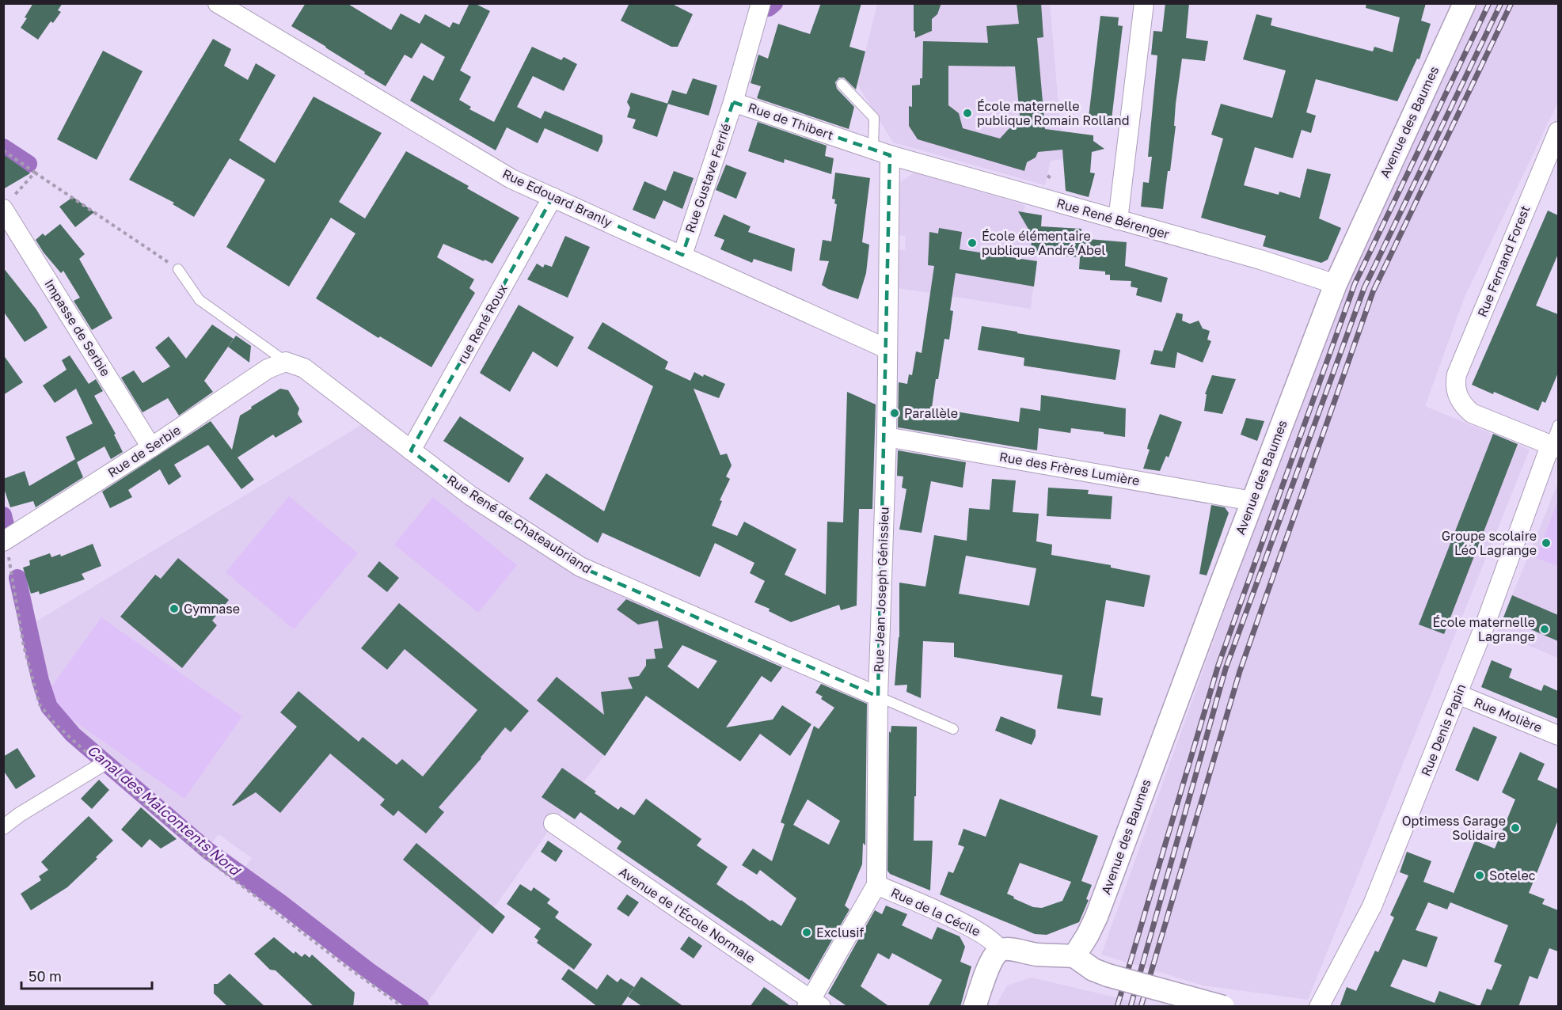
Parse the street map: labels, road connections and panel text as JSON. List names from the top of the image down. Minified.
{"streets":{"street":["Rue de Thibert","Avenue des Baumes","Rue Gustave Ferrié","Rue Edouard Branly","Rue René Bérenger","Rue Fernand Forest","rue René Roux","Impasse de Serbie","Rue de Serbie","Rue des Frères Lumière","Rue René de Chateaubriand","Rue Jean Joseph Génissieu","Rue Molière","Rue Denis Papin","Rue de la Cécile","Avenue de l'École Normale"]},"crossings":[["Rue de Thibert","Rue Gustave Ferrié"],["Rue de Thibert","Rue René Bérenger"],["Rue de Thibert","Rue Jean Joseph Génissieu"],["Avenue des Baumes","Rue René Bérenger"],["Avenue des Baumes","Rue des Frères Lumière"],["Rue Gustave Ferrié","Rue Edouard Branly"],["Rue Edouard Branly","rue René Roux"],["Rue Edouard Branly","Rue Jean Joseph Génissieu"],["Rue René Bérenger","Rue Jean Joseph Génissieu"],["Rue Fernand Forest","Rue Denis Papin"],["rue René Roux","Rue René de Chateaubriand"],["Impasse de Serbie","Rue de Serbie"],["Rue de Serbie","Rue René de Chateaubriand"],["Rue des Frères Lumière","Rue Jean Joseph Génissieu"],["Rue René de Chateaubriand","Rue Jean Joseph Génissieu"],["Rue Jean Joseph Génissieu","Rue de la Cécile"],["Rue Jean Joseph Génissieu","Avenue de l'École Normale"],["Rue Molière","Rue Denis Papin"]],"water":["Canal des Malcontents Nord"],"places":["École maternelle publique Romain Rolland","École élémentaire publique André Abel","Parallèle","Groupe scolaire Léo Lagrange","Gymnase","École maternelle Lagrange","Optimess Garage Solidaire","Sotelec","Exclusif"],"scale_bar":"50 m"}
